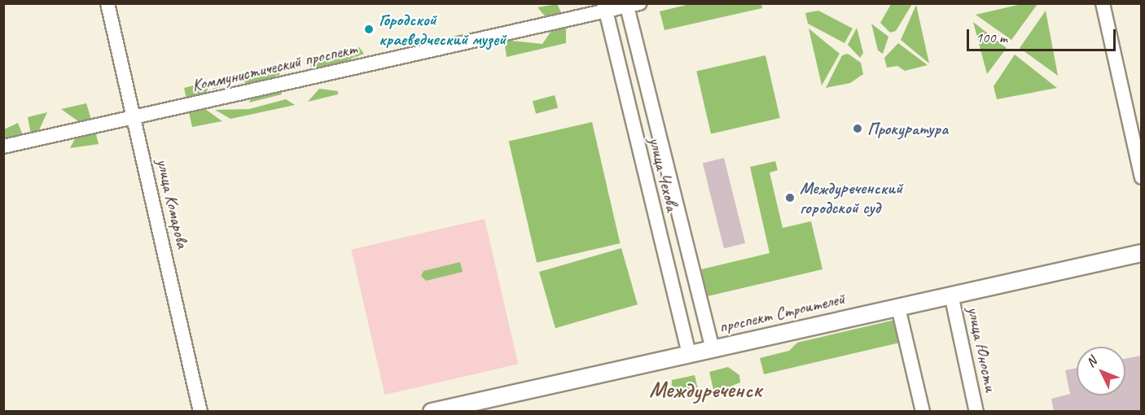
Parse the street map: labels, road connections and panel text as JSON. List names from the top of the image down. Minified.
{"streets":{"main road":["проспект Строителей"],"street":["Коммунистический проспект","улица Чехова","улица Комарова","улица Юности"]},"crossings":[["Коммунистический проспект","улица Чехова"],["Коммунистический проспект","улица Комарова"],["улица Чехова","проспект Строителей"],["проспект Строителей","улица Юности"]],"districts":["Междуреченск"],"places":["Городской краеведческий музей","Прокуратура","Междуреченский городской суд"],"scale_bar":"100 m","north":"top left"}
